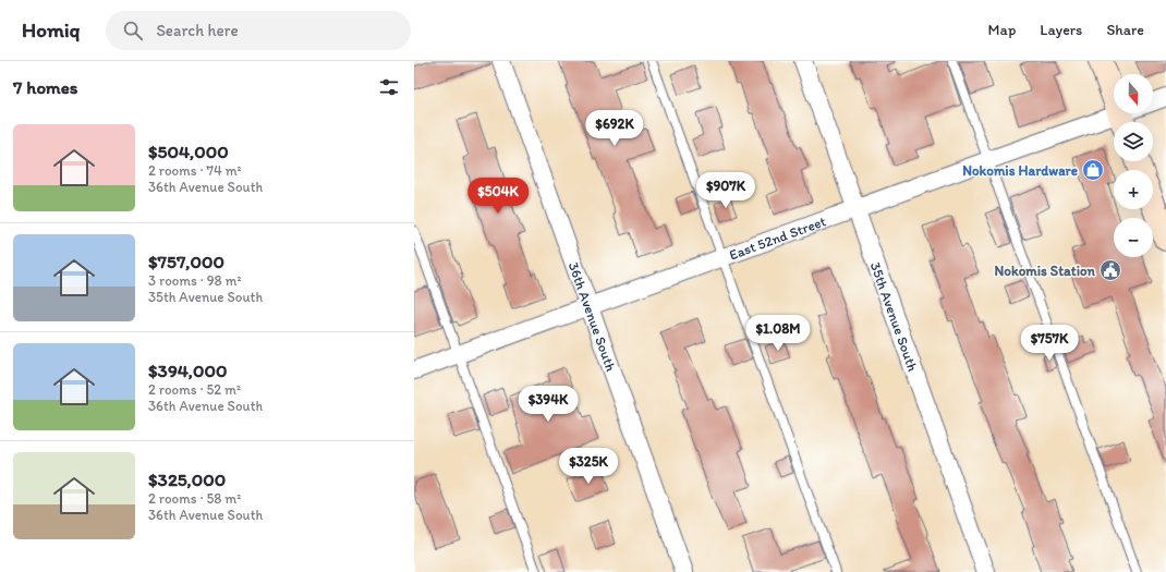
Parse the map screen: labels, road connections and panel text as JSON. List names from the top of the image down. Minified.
{"streets":{"street":["East 52nd Street","35th Avenue South","36th Avenue South"]},"crossings":[["East 52nd Street","35th Avenue South"],["East 52nd Street","36th Avenue South"]],"places":{"shop":["Nokomis Hardware"],"public building":["Nokomis Station"]},"north":"bottom","page":{"header":"Homiq","search":"Search here","nav":["Map","Layers","Share"],"heading":"7 homes","map_buttons":["+","−"],"price":["$692K","$907K","$504K","$1.08M","$757K","$394K","$325K"],"list":[{"name":"$504,000","note":"2 rooms · 74 m² · 36th Avenue South"},{"name":"$757,000","note":"3 rooms · 98 m² · 35th Avenue South"},{"name":"$394,000","note":"2 rooms · 52 m² · 36th Avenue South"},{"name":"$325,000","note":"2 rooms · 58 m² · 36th Avenue South"}]}}
